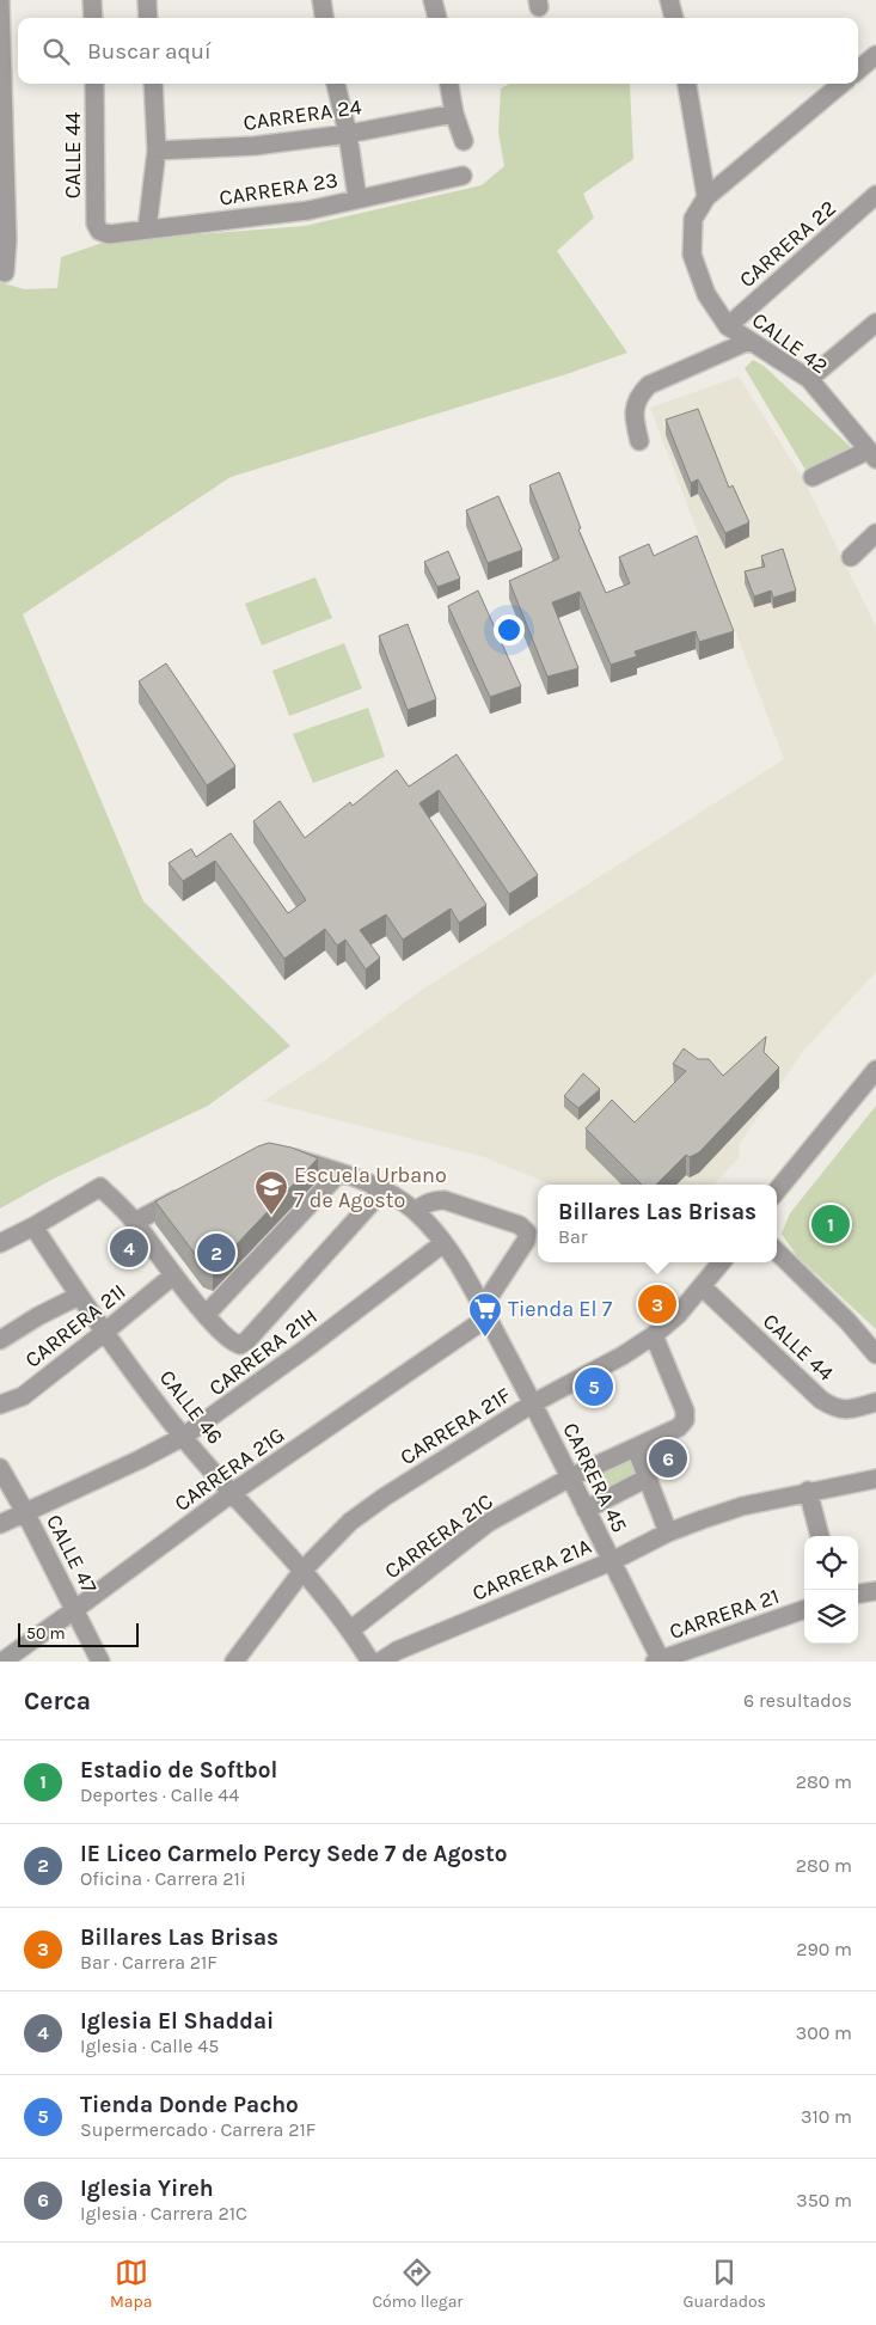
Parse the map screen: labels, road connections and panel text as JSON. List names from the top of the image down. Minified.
{"streets":{"street":["CARRERA 24","CALLE 44","CARRERA 23","CARRERA 22","CALLE 42","CARRERA 21I","CARRERA 21H","CALLE 46","CARRERA 21F","CARRERA 21G","CARRERA 45","CARRERA 21C","CALLE 47","CARRERA 21A","CARRERA 21"]},"crossings":[["CALLE 44","CARRERA 23"],["CALLE 44","CARRERA 21F"],["CARRERA 22","CALLE 42"],["CARRERA 21I","CALLE 46"],["CARRERA 21H","CALLE 46"],["CARRERA 21H","CARRERA 45"],["CARRERA 21H","CALLE 47"],["CALLE 46","CARRERA 21F"],["CALLE 46","CARRERA 21G"],["CALLE 46","CARRERA 21C"],["CARRERA 21F","CARRERA 45"],["CARRERA 21F","CARRERA 21C"],["CARRERA 21G","CARRERA 45"],["CARRERA 21G","CALLE 47"],["CARRERA 45","CARRERA 21C"],["CARRERA 45","CARRERA 21A"],["CARRERA 45","CARRERA 21"]],"places":{"school or university":["Escuela Urbano 7 de Agosto"],"supermarket":["Tienda El 7"]},"scale_bar":"50 m","page":{"search":"Buscar aquí","popup":["Billares Las Brisas","Bar"],"pins":["1","4","2","3","5","6"],"scale":"50 m","heading":["Cerca","6 resultados"],"list":[{"mark":"1","name":"Estadio de Softbol","note":"Deportes · Calle 44","value":"280 m"},{"mark":"2","name":"IE Liceo Carmelo Percy Sede 7 de Agosto","note":"Oficina · Carrera 21i","value":"280 m"},{"mark":"3","name":"Billares Las Brisas","note":"Bar · Carrera 21F","value":"290 m"},{"mark":"4","name":"Iglesia El Shaddai","note":"Iglesia · Calle 45","value":"300 m"},{"mark":"5","name":"Tienda Donde Pacho","note":"Supermercado · Carrera 21F","value":"310 m"},{"mark":"6","name":"Iglesia Yireh","note":"Iglesia · Carrera 21C","value":"350 m"}],"nav":["Mapa","Cómo llegar","Guardados"]}}
